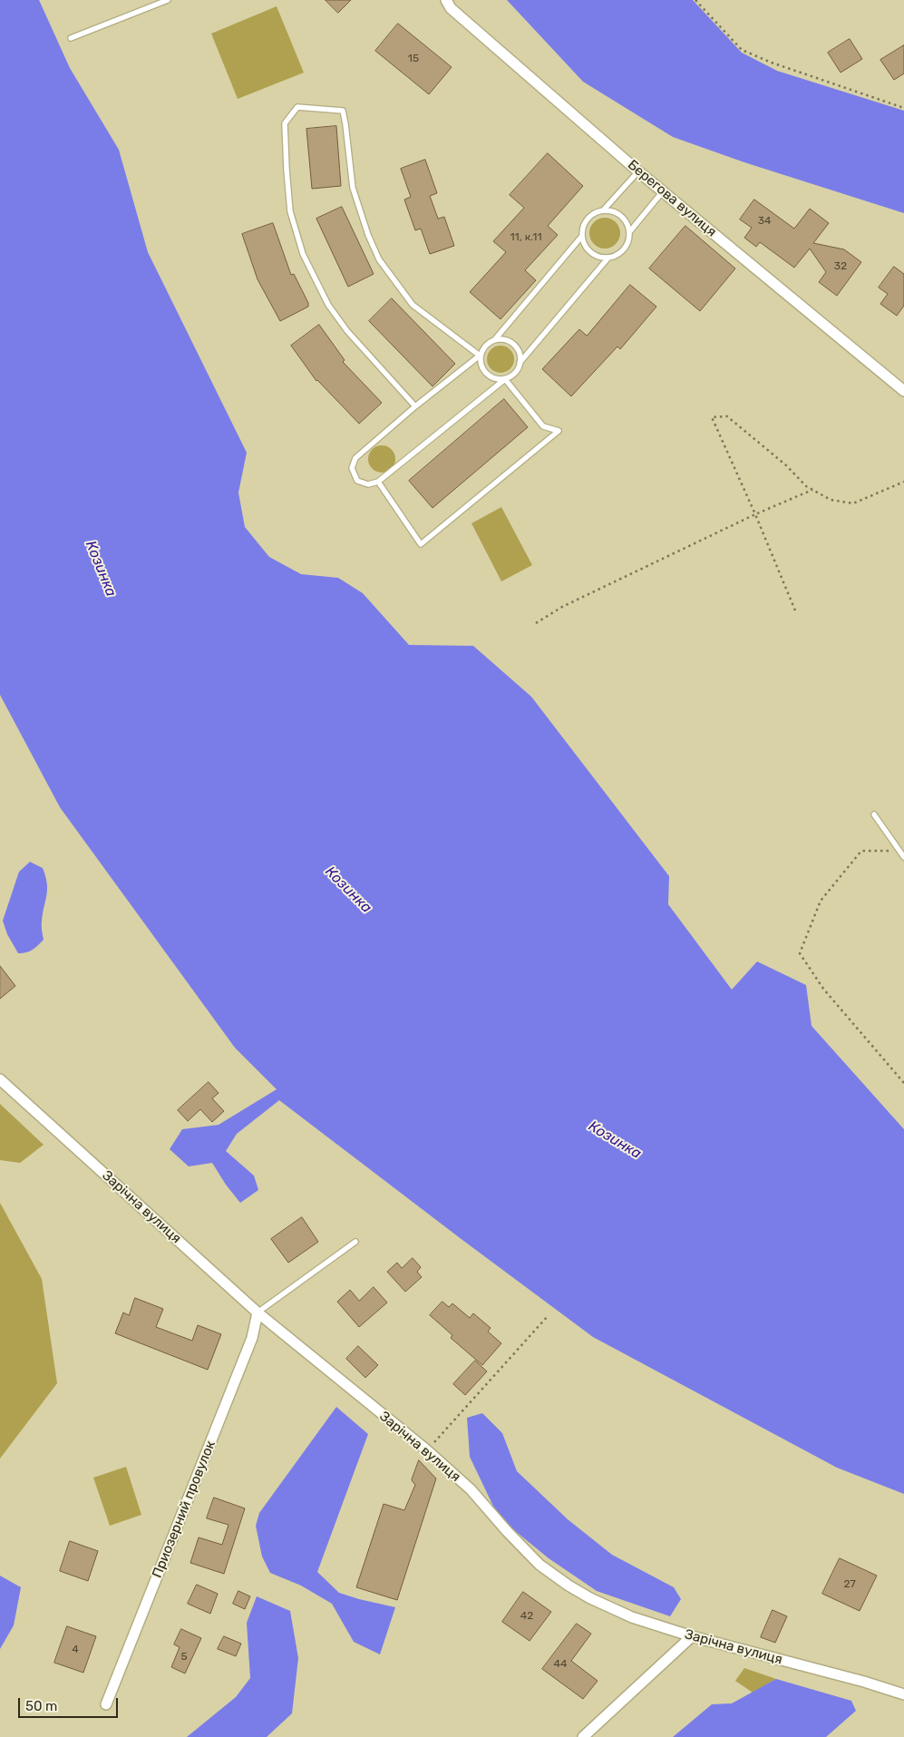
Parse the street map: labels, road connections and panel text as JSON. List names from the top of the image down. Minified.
{"streets":{"street":["Берегова вулиця","Зарічна вулиця","Приозерний провулок"]},"crossings":[["Зарічна вулиця","Приозерний провулок"]],"water":["Козинка"],"house_numbers":["15","34","11, к.11","32","27","42","4","5","44"],"scale_bar":"50 m"}
